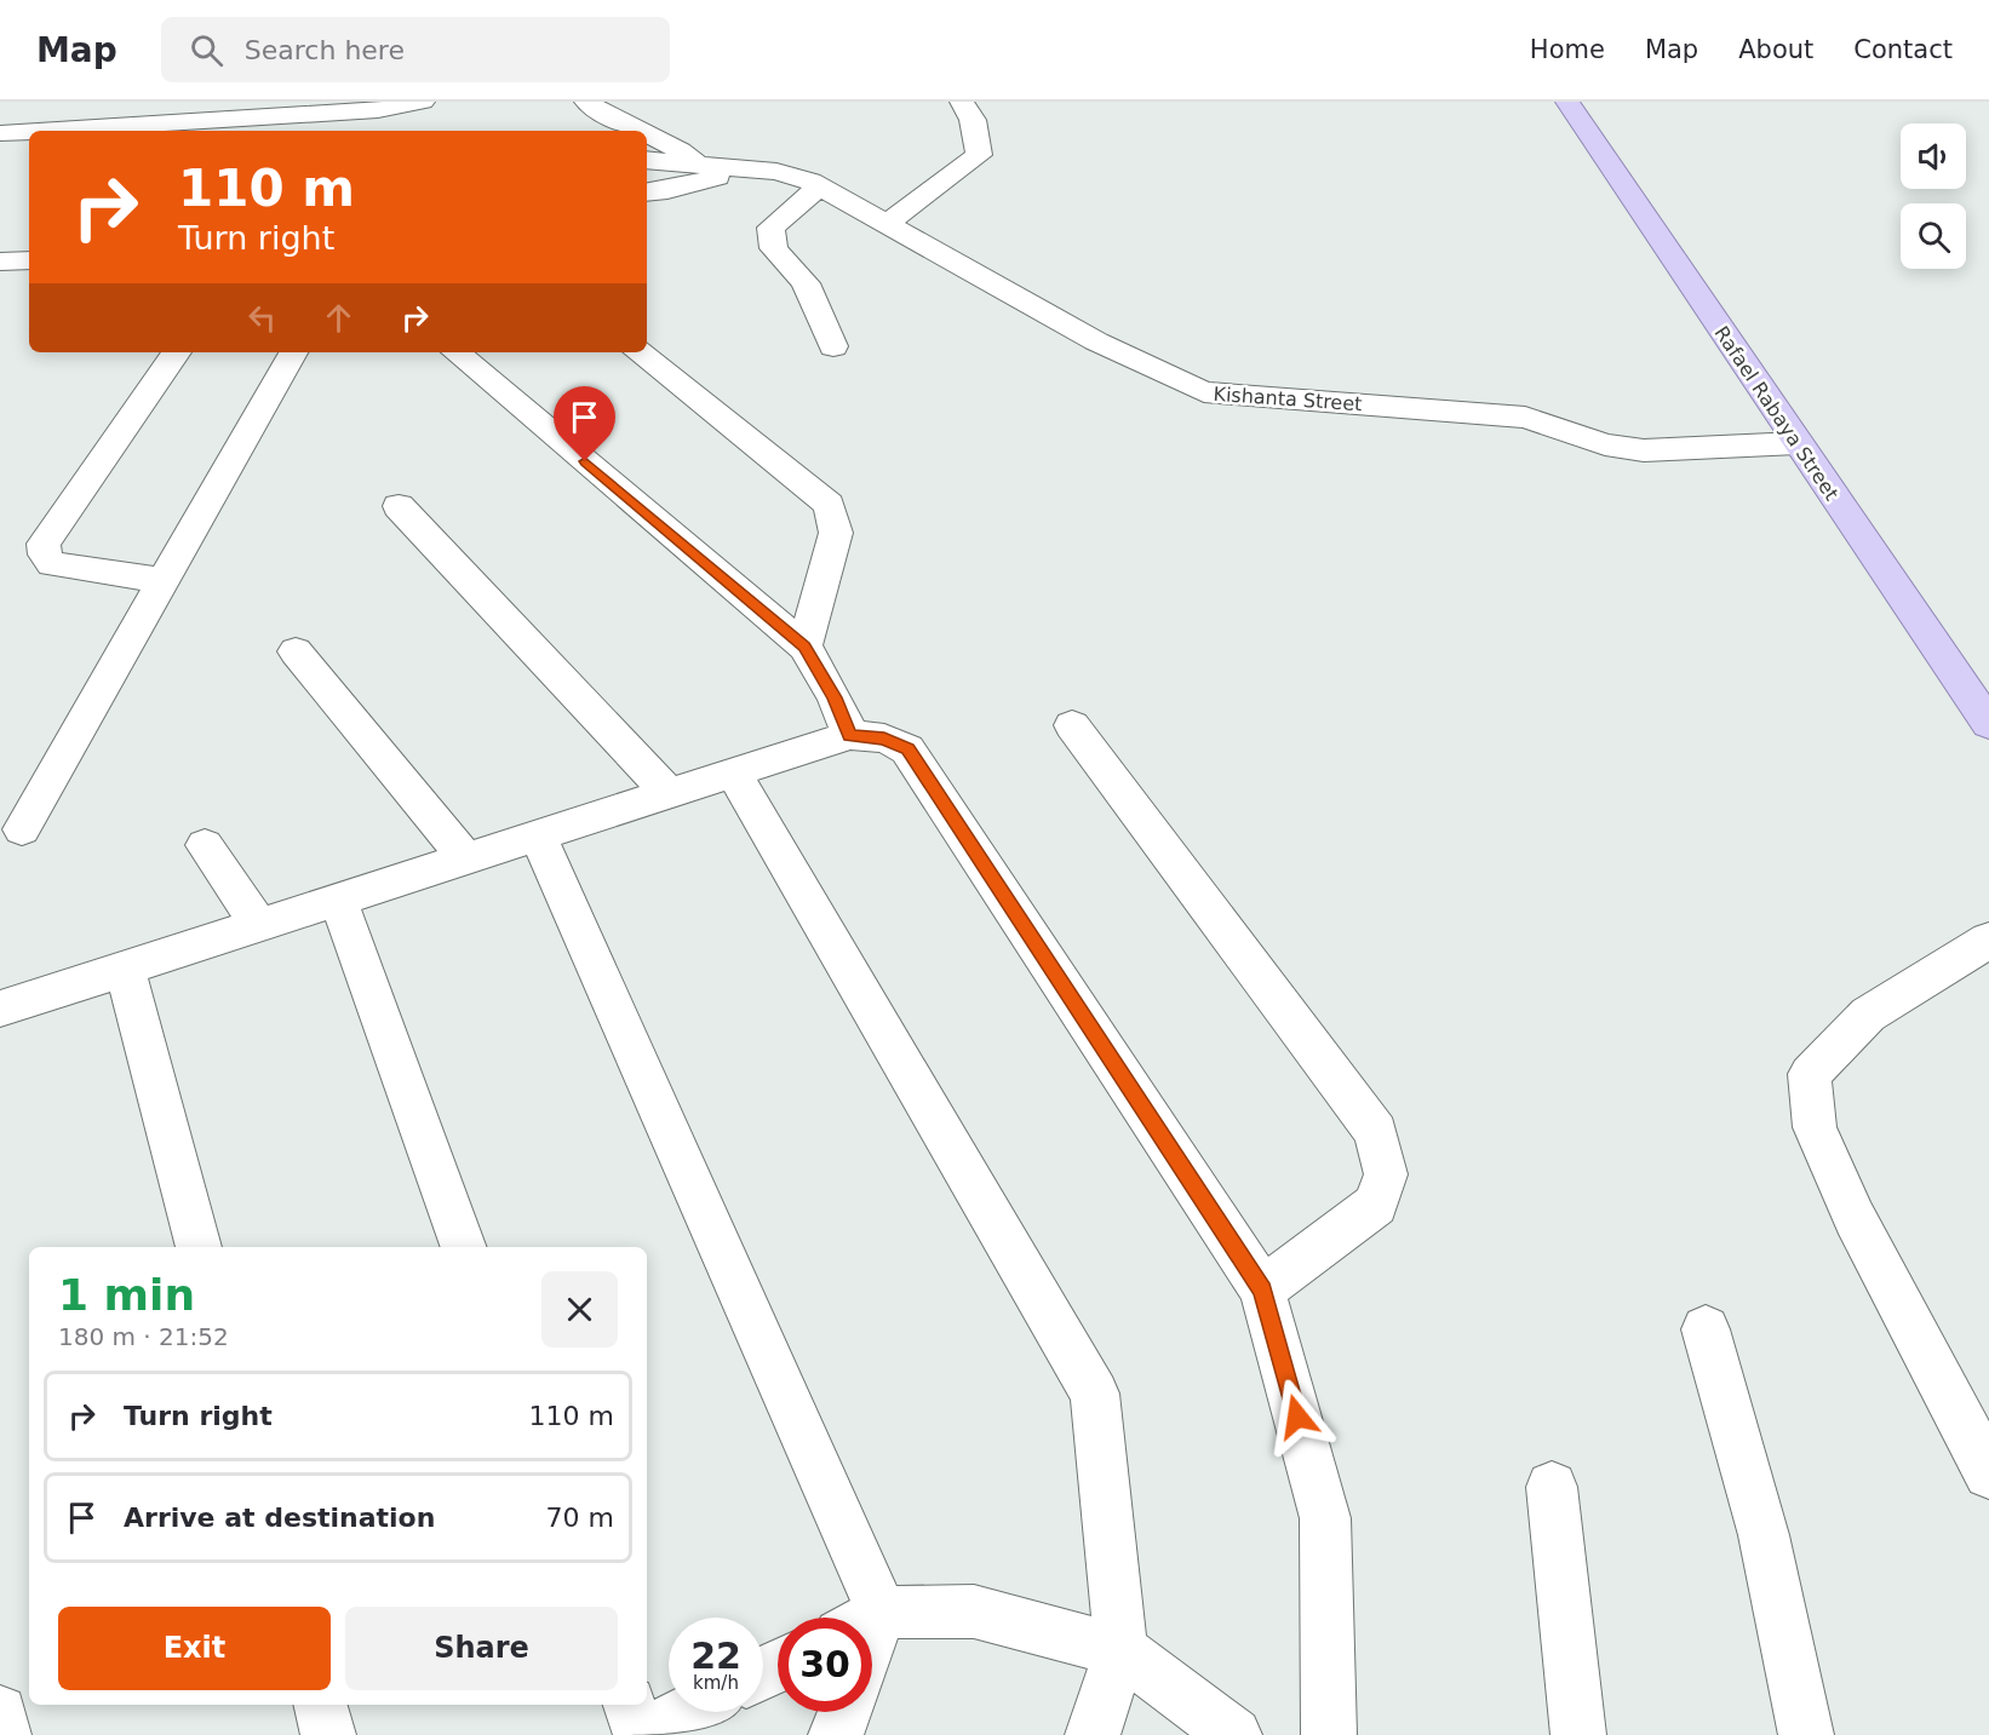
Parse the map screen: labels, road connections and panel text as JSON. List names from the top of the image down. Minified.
{"streets":{"main road":["Rafael Rabaya Street"],"street":["Kishanta Street"]},"crossings":[["Kishanta Street","Rafael Rabaya Street"]],"page":{"header":"Map","search":"Search here","nav":["Home","Map","About","Contact"],"turn":["110 m","Turn right"],"heading":["1 min","180 m · 21:52"],"list":[{"name":"Turn right","value":"110 m"},{"name":"Arrive at destination","value":"70 m"}],"buttons":["Exit","Share"],"speed":"22 km/h","limit":"30"}}
